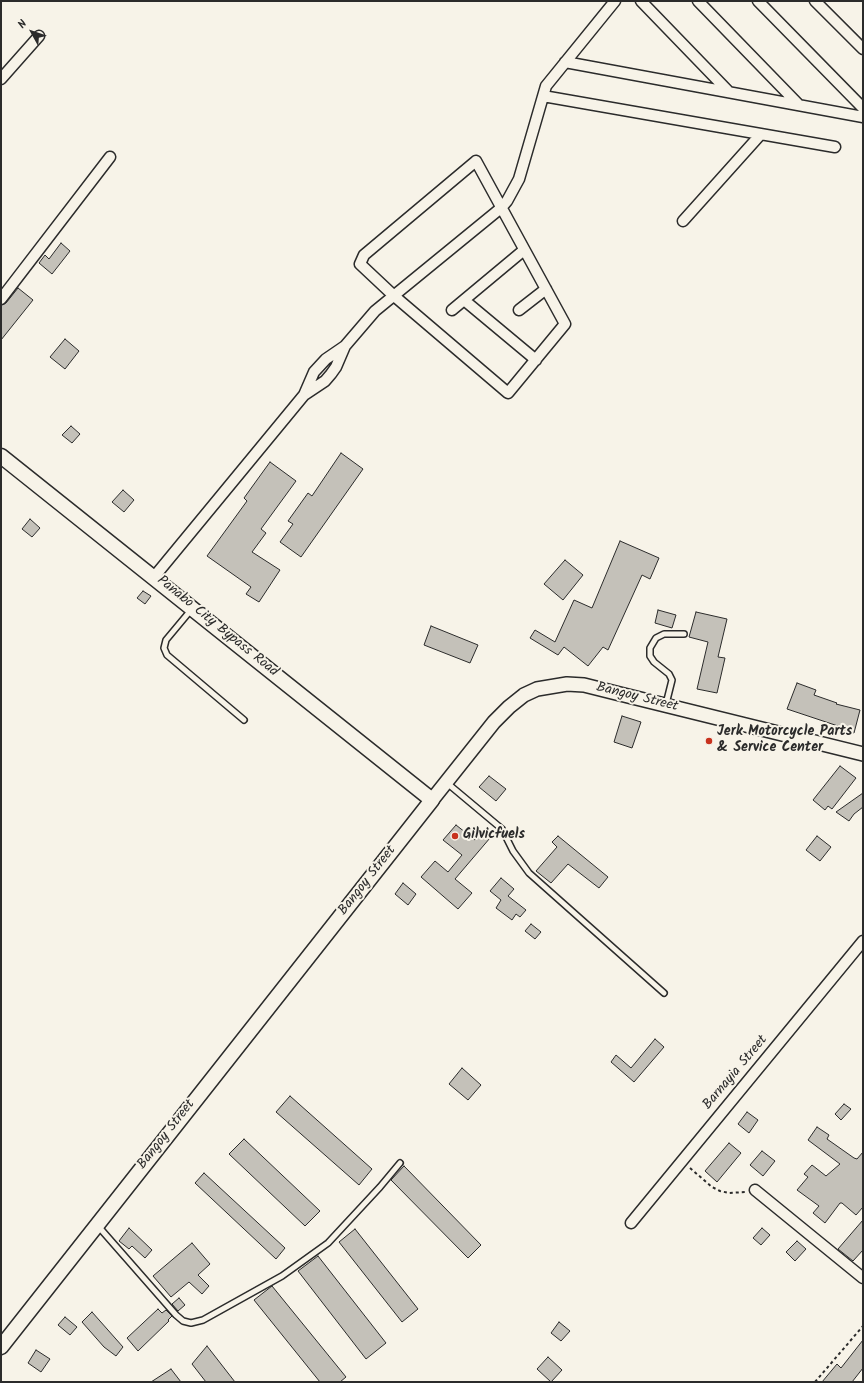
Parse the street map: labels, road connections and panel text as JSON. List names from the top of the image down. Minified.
{"streets":{"main road":["Panabo City Bypass Road","Bangoy Street"],"street":["Barnayia Street"]},"crossings":[["Panabo City Bypass Road","Bangoy Street"]],"places":["Jerk Motorcycle Parts & Service Center","Gilvicfuels"],"north":"top left"}
